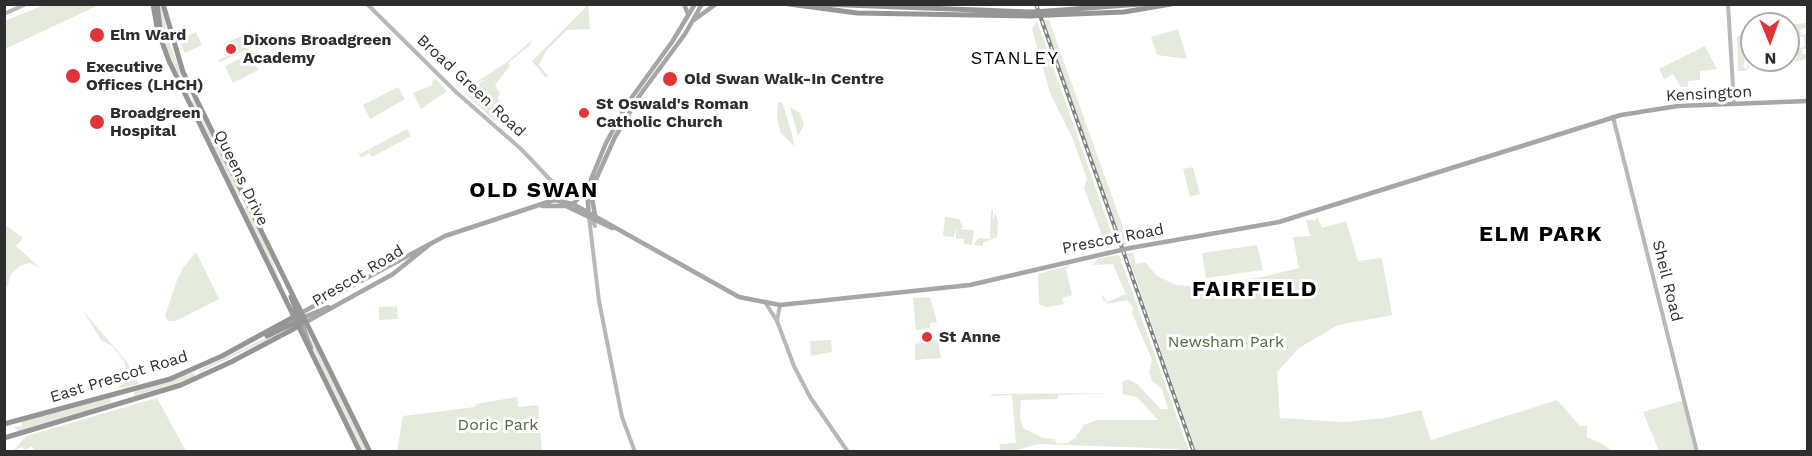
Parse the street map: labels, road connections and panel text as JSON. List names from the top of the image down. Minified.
{"streets":{"highway":["Queens Drive","East Prescot Road"],"main road":["Broad Green Road","Kensington","Prescot Road","Sheil Road"]},"crossings":[["Broad Green Road","Prescot Road"],["Kensington","Prescot Road"],["Kensington","Sheil Road"],["Queens Drive","Prescot Road"],["Queens Drive","East Prescot Road"],["Prescot Road","Sheil Road"],["Prescot Road","East Prescot Road"]],"districts":["STANLEY","OLD SWAN","ELM PARK","FAIRFIELD"],"parks":["Newsham Park","Doric Park"],"places":["Elm Ward","Dixons Broadgreen Academy","Executive Offices (LHCH)","Old Swan Walk-In Centre","St Oswald's Roman Catholic Church","Broadgreen Hospital","St Anne"],"north":"bottom"}
